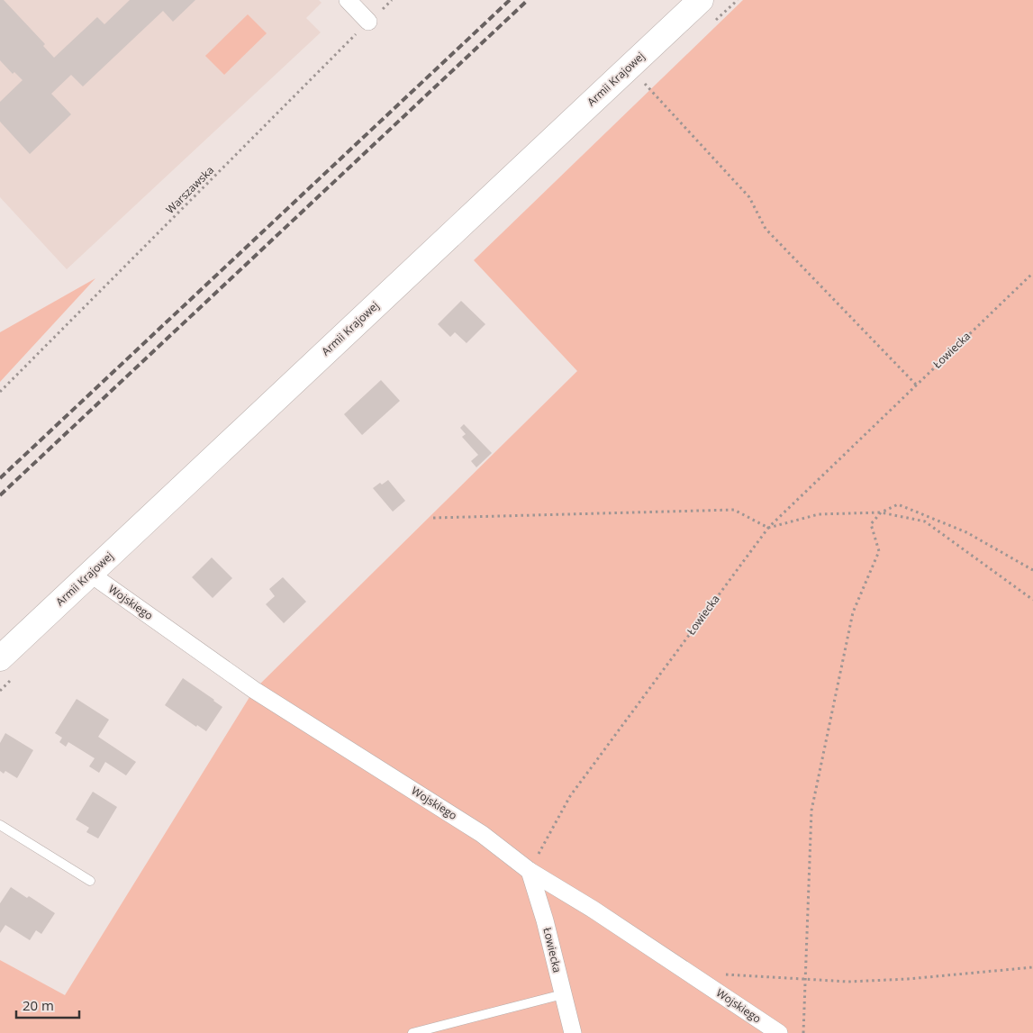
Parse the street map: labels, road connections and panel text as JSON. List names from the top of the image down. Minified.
{"streets":{"main road":["Armii Krajowej"],"street":["Łowiecka","Wojskiego"],"path":["Warszawska"]},"crossings":[["Armii Krajowej","Wojskiego"],["Łowiecka","Wojskiego"]],"scale_bar":"20 m"}
